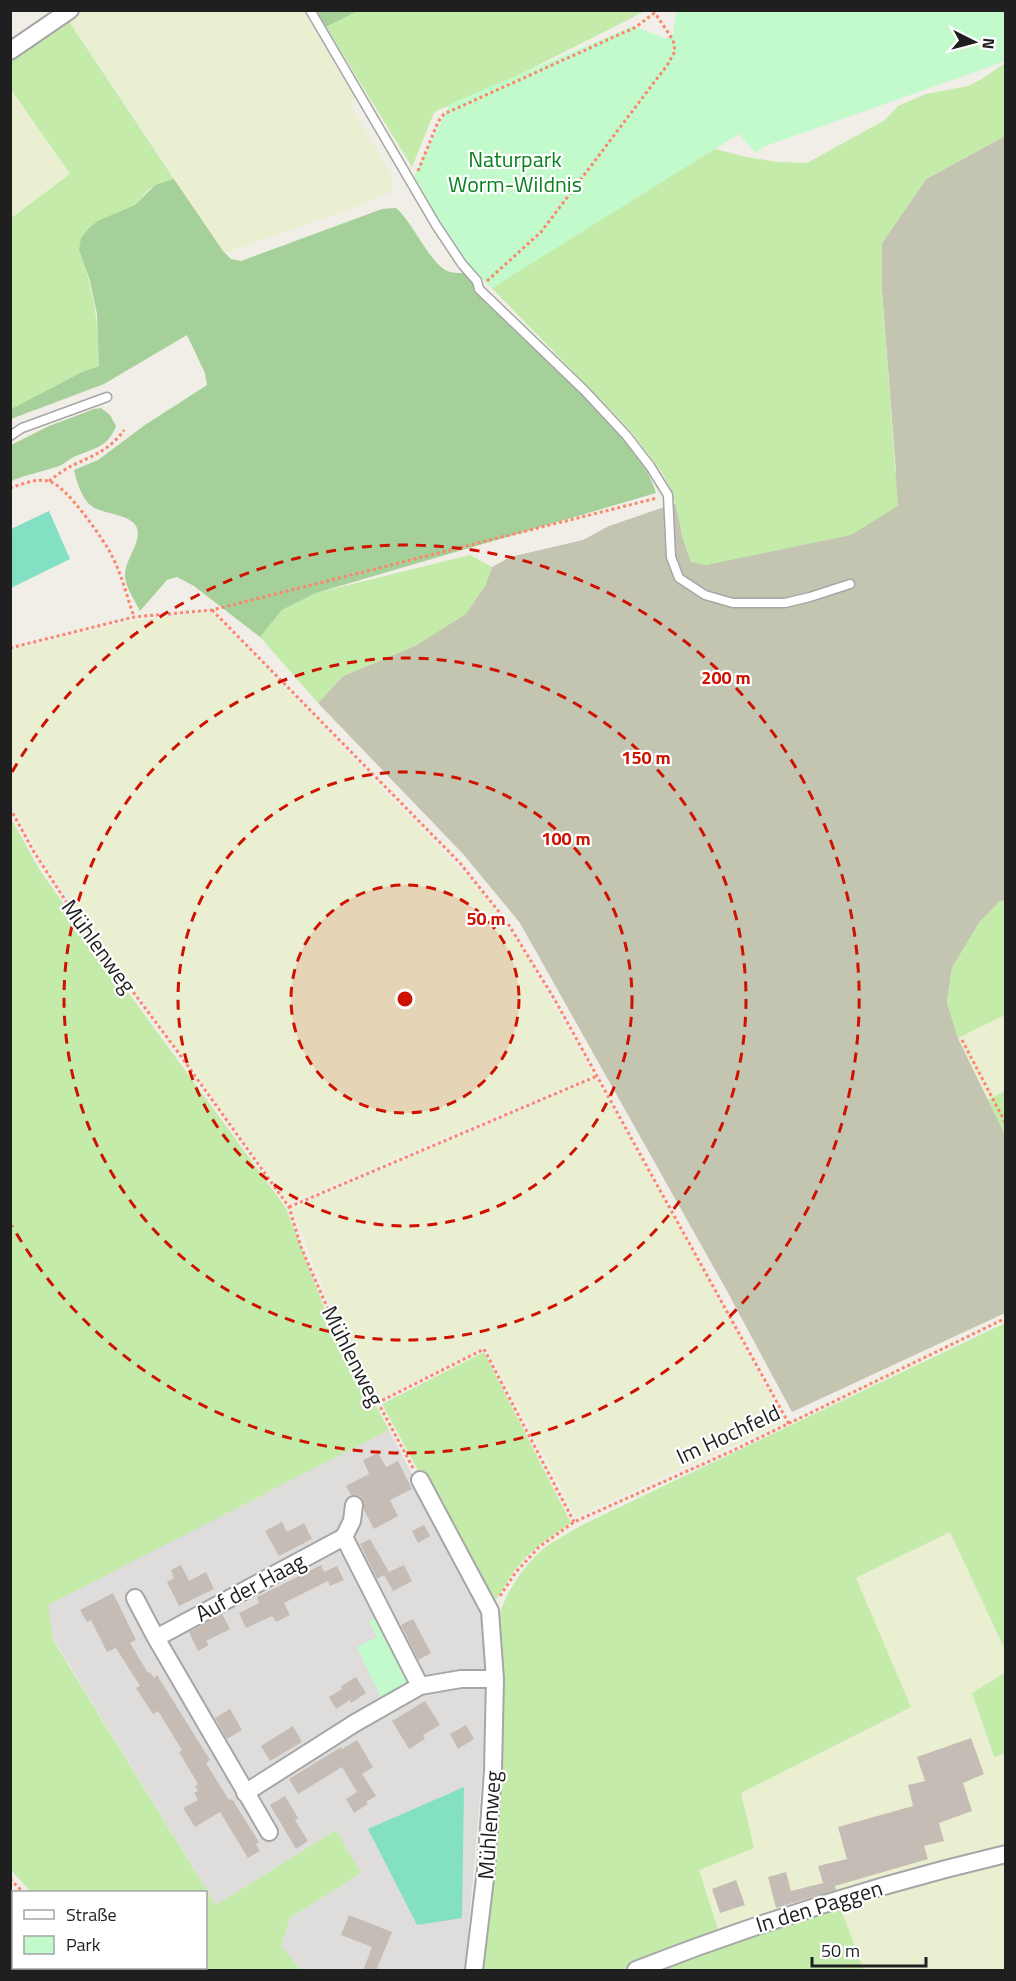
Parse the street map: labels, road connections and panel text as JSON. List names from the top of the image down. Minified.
{"streets":{"street":["Mühlenweg","Auf der Haag","In den Paggen"],"path":["Im Hochfeld"]},"crossings":[["Mühlenweg","Im Hochfeld"]],"parks":["Naturpark Worm-Wildnis"],"legend":["Straße","Park"],"scale_bar":"50 m","north":"right","rings":["200 m","150 m","100 m","50 m"]}
